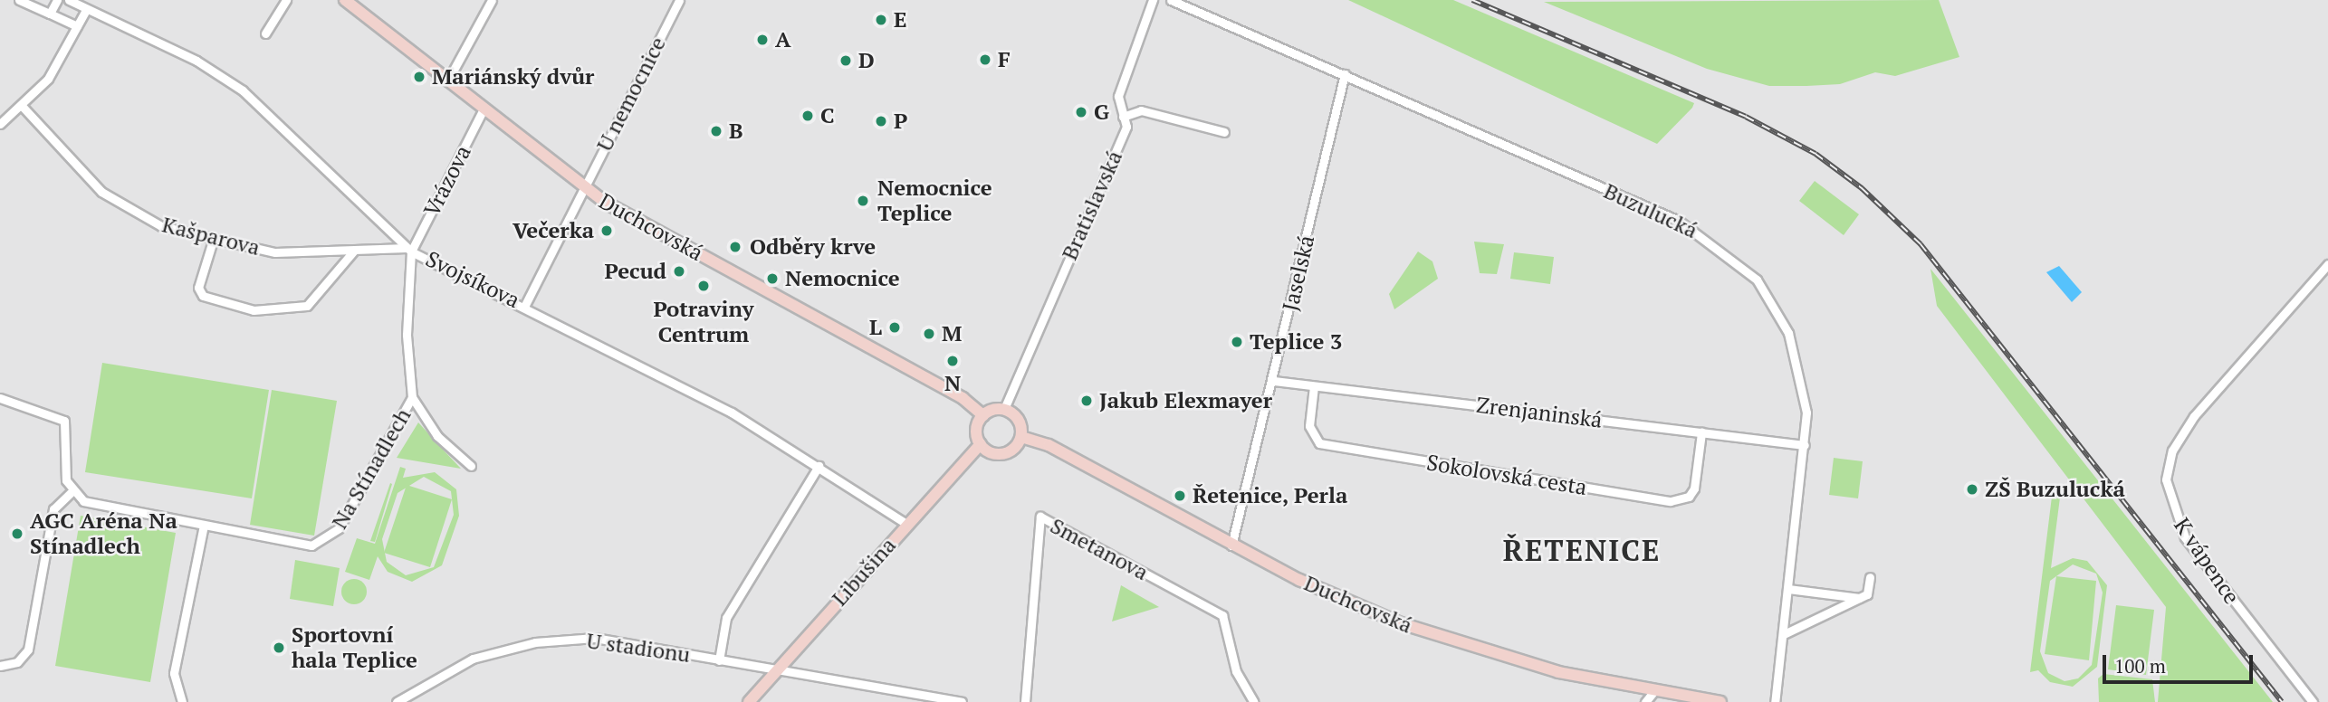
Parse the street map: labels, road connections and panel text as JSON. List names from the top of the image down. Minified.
{"streets":{"main road":["Duchcovská","Libušina"],"street":["U nemocnice","Vrázova","Bratislavská","Buzulucká","Kašparova","Jaselská","Svojsíkova","Zrenjaninská","Na Stínadlech","Sokolovská cesta","Smetanova","K vápence","U stadionu"]},"crossings":[["U nemocnice","Duchcovská"],["U nemocnice","Svojsíkova"],["Vrázova","Duchcovská"],["Vrázova","Kašparova"],["Vrázova","Svojsíkova"],["Vrázova","Na Stínadlech"],["Bratislavská","Duchcovská"],["Bratislavská","Libušina"],["Buzulucká","Jaselská"],["Buzulucká","Zrenjaninská"],["Duchcovská","Jaselská"],["Duchcovská","Libušina"],["Kašparova","Svojsíkova"],["Kašparova","Na Stínadlech"],["Jaselská","Zrenjaninská"],["Svojsíkova","Na Stínadlech"],["Svojsíkova","Libušina"],["Zrenjaninská","Sokolovská cesta"],["Libušina","U stadionu"]],"districts":["ŘETENICE"],"places":["E","A","F","D","Mariánský dvůr","G","C","P","B","Nemocnice Teplice","Večerka","Odběry krve","Pecud","Nemocnice","Potraviny Centrum","L","M","Teplice 3","N","Jakub Elexmayer","ZŠ Buzulucká","Řetenice, Perla","AGC Aréna Na Stínadlech","Sportovní hala Teplice"],"scale_bar":"100 m"}
